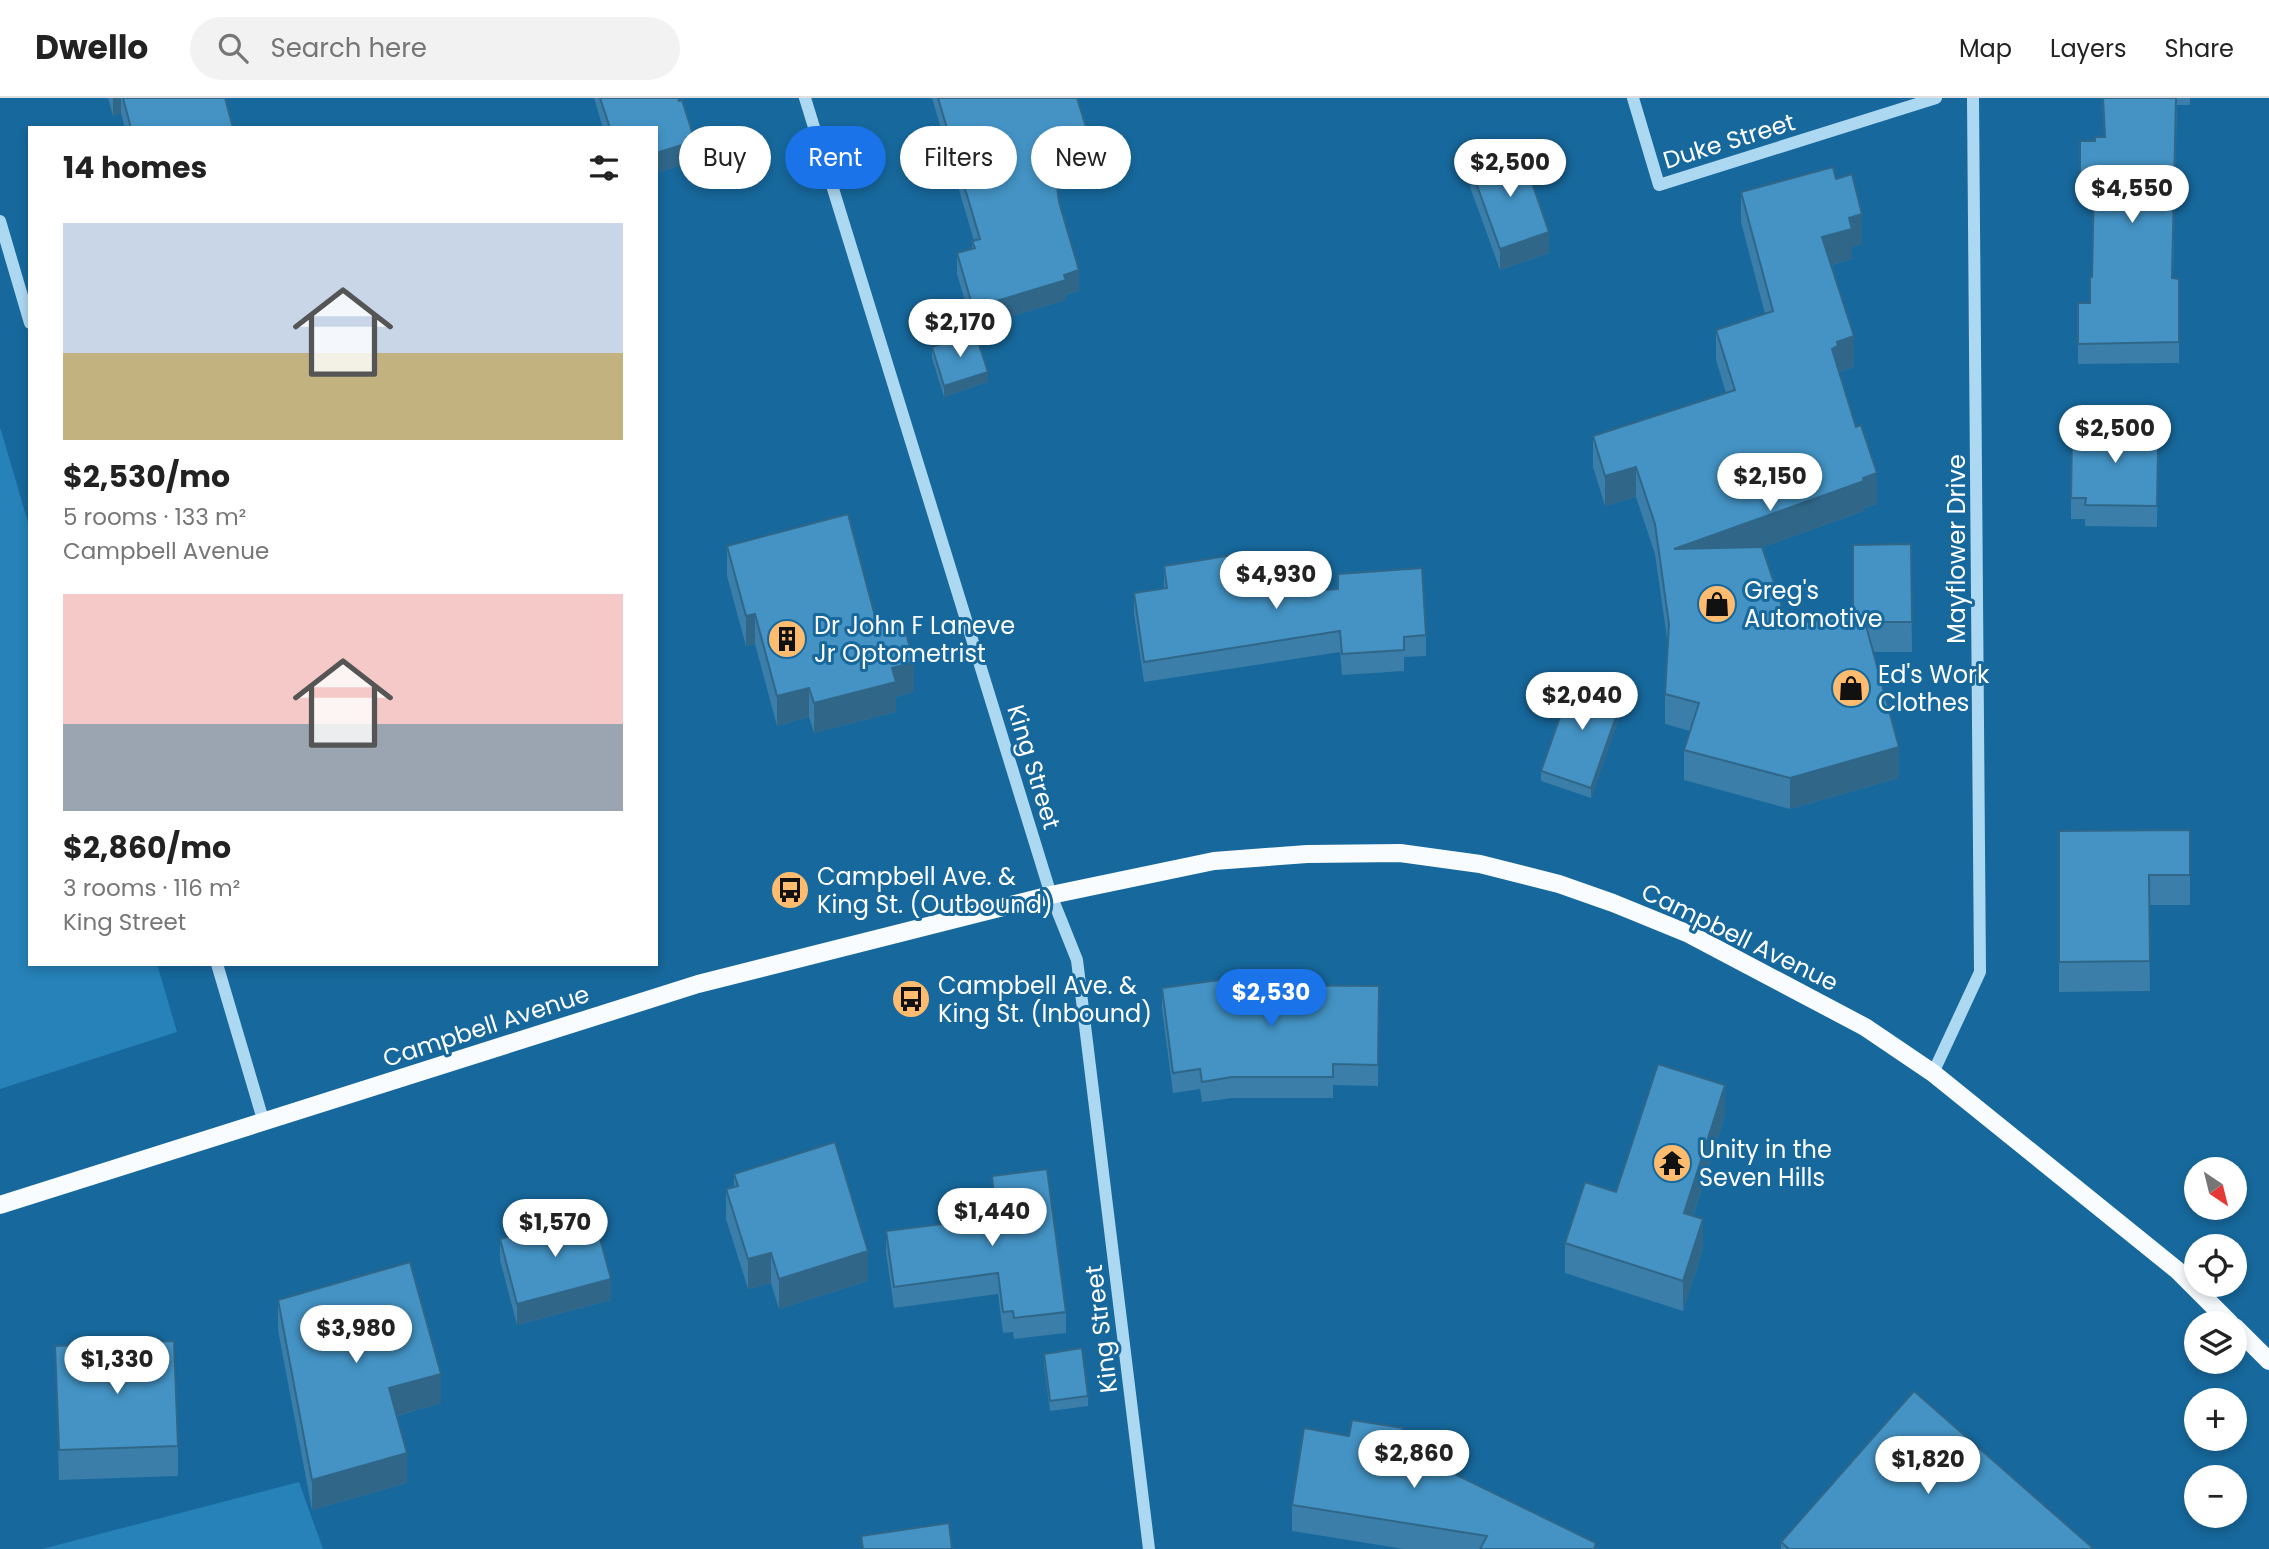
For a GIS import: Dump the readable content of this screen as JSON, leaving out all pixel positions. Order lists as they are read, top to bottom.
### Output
{
  "streets": {
    "main road": ["Campbell Avenue"],
    "street": ["Duke Street", "Mayflower Drive", "King Street"]
  },
  "crossings": [
    ["Mayflower Drive", "Campbell Avenue"],
    ["King Street", "Campbell Avenue"]
  ],
  "places": {
    "shop": ["Greg's Automotive", "Ed's Work Clothes"],
    "building": ["Dr John F Laneve Jr Optometrist"],
    "bus stop": ["Campbell Ave. & King St. (Outbound)", "Campbell Ave. & King St. (Inbound)"],
    "temple": ["Unity in the Seven Hills"]
  },
  "north": "bottom right",
  "page": {
    "header": "Dwello",
    "search": "Search here",
    "nav": ["Map", "Layers", "Share"],
    "chip": [
      "Buy",
      "Rent",
      "Filters",
      "New"
    ],
    "heading": "14 homes",
    "price": [
      "$2,500",
      "$4,550",
      "$2,170",
      "$2,500",
      "$2,150",
      "$4,930",
      "$2,040",
      "$2,530",
      "$1,440",
      "$1,570",
      "$3,980",
      "$1,330",
      "$2,860",
      "$1,820"
    ],
    "list": [
      {
        "name": "$2,530/mo",
        "note": "5 rooms · 133 m² · Campbell Avenue"
      },
      {
        "name": "$2,860/mo",
        "note": "3 rooms · 116 m² · King Street"
      }
    ],
    "map_buttons": ["+", "−"]
  }
}
